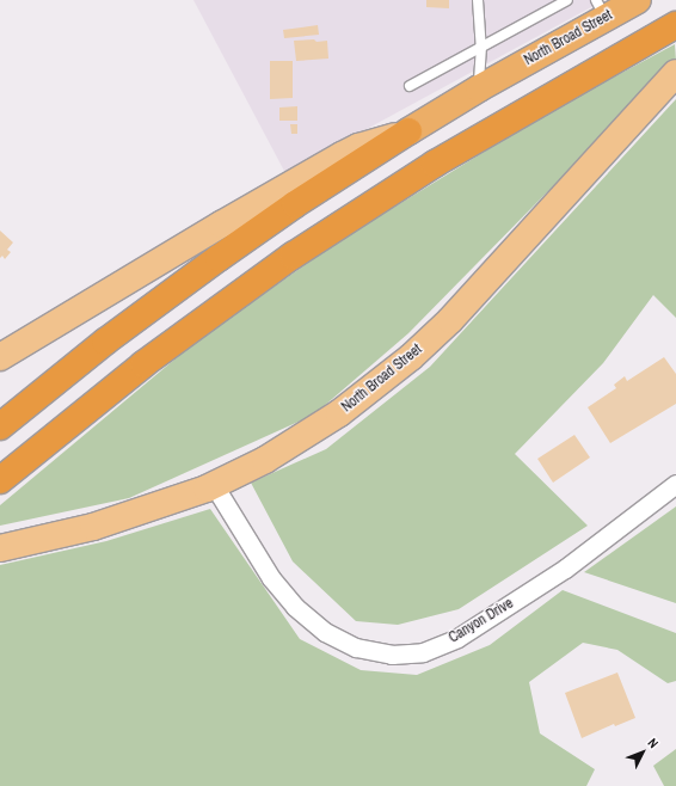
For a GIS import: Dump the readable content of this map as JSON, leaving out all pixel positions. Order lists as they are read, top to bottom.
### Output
{
  "streets": {
    "highway": ["North Broad Street"],
    "street": ["Canyon Drive"]
  },
  "crossings": [
    ["North Broad Street", "Canyon Drive"]
  ],
  "north": "top right"
}
